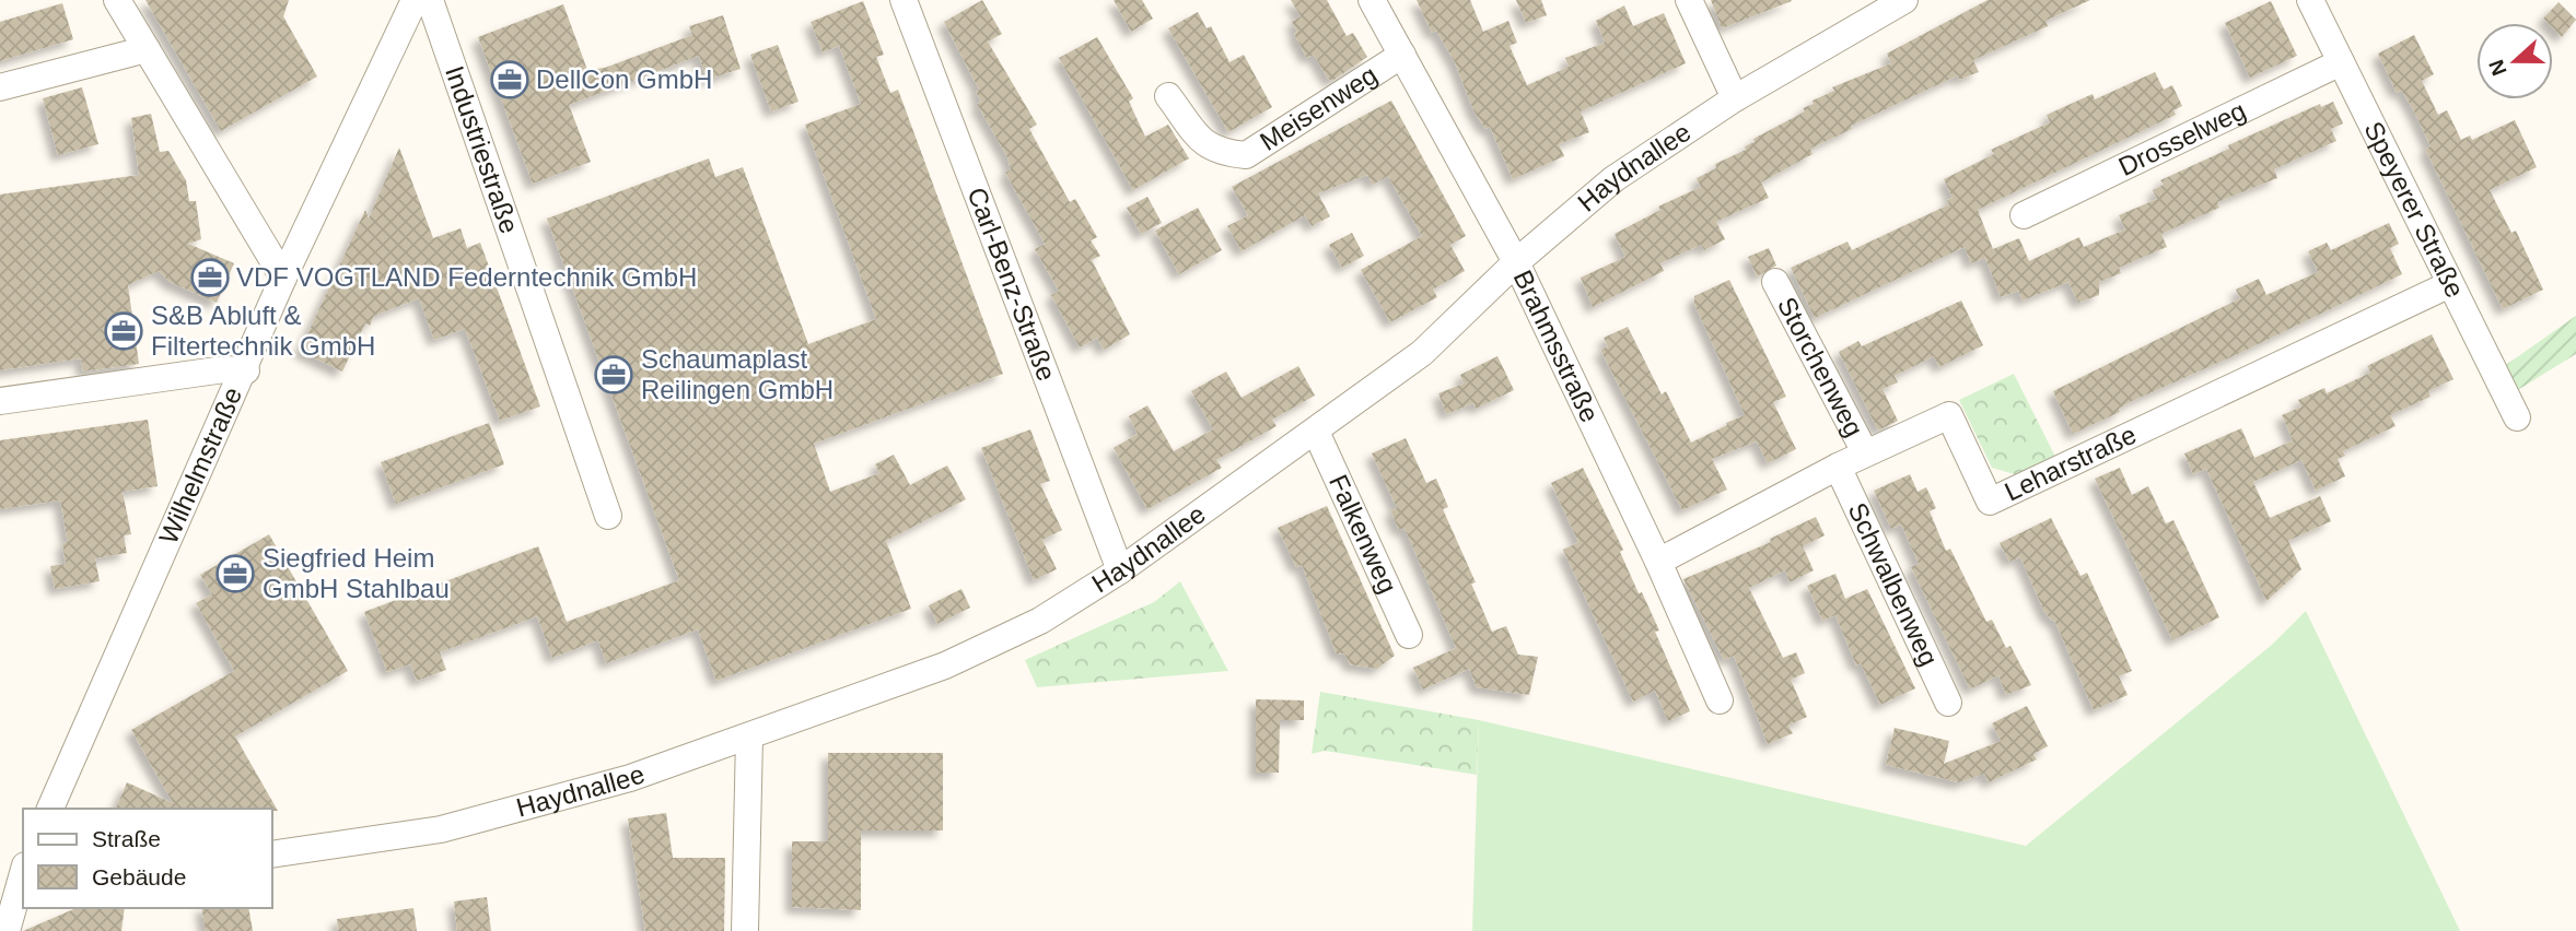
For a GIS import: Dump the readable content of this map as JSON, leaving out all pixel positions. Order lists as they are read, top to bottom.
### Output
{
  "streets": {
    "street": [
      "Meisenweg",
      "Drosselweg",
      "Industriestraße",
      "Haydnallee",
      "Speyerer Straße",
      "Carl-Benz-Straße",
      "Brahmsstraße",
      "Storchenweg",
      "Leharstraße",
      "Wilhelmstraße",
      "Falkenweg",
      "Schwalbenweg"
    ]
  },
  "crossings": [
    ["Meisenweg", "Brahmsstraße"],
    ["Drosselweg", "Speyerer Straße"],
    ["Haydnallee", "Carl-Benz-Straße"],
    ["Haydnallee", "Brahmsstraße"],
    ["Haydnallee", "Falkenweg"],
    ["Speyerer Straße", "Leharstraße"],
    ["Brahmsstraße", "Leharstraße"],
    ["Storchenweg", "Leharstraße"],
    ["Leharstraße", "Schwalbenweg"]
  ],
  "places": {
    "office": [
      "DellCon GmbH",
      "VDF VOGTLAND Federntechnik GmbH",
      "S&B Abluft & Filtertechnik GmbH",
      "Schaumaplast Reilingen GmbH",
      "Siegfried Heim GmbH Stahlbau"
    ]
  },
  "legend": ["Straße", "Gebäude"],
  "north": "left"
}
